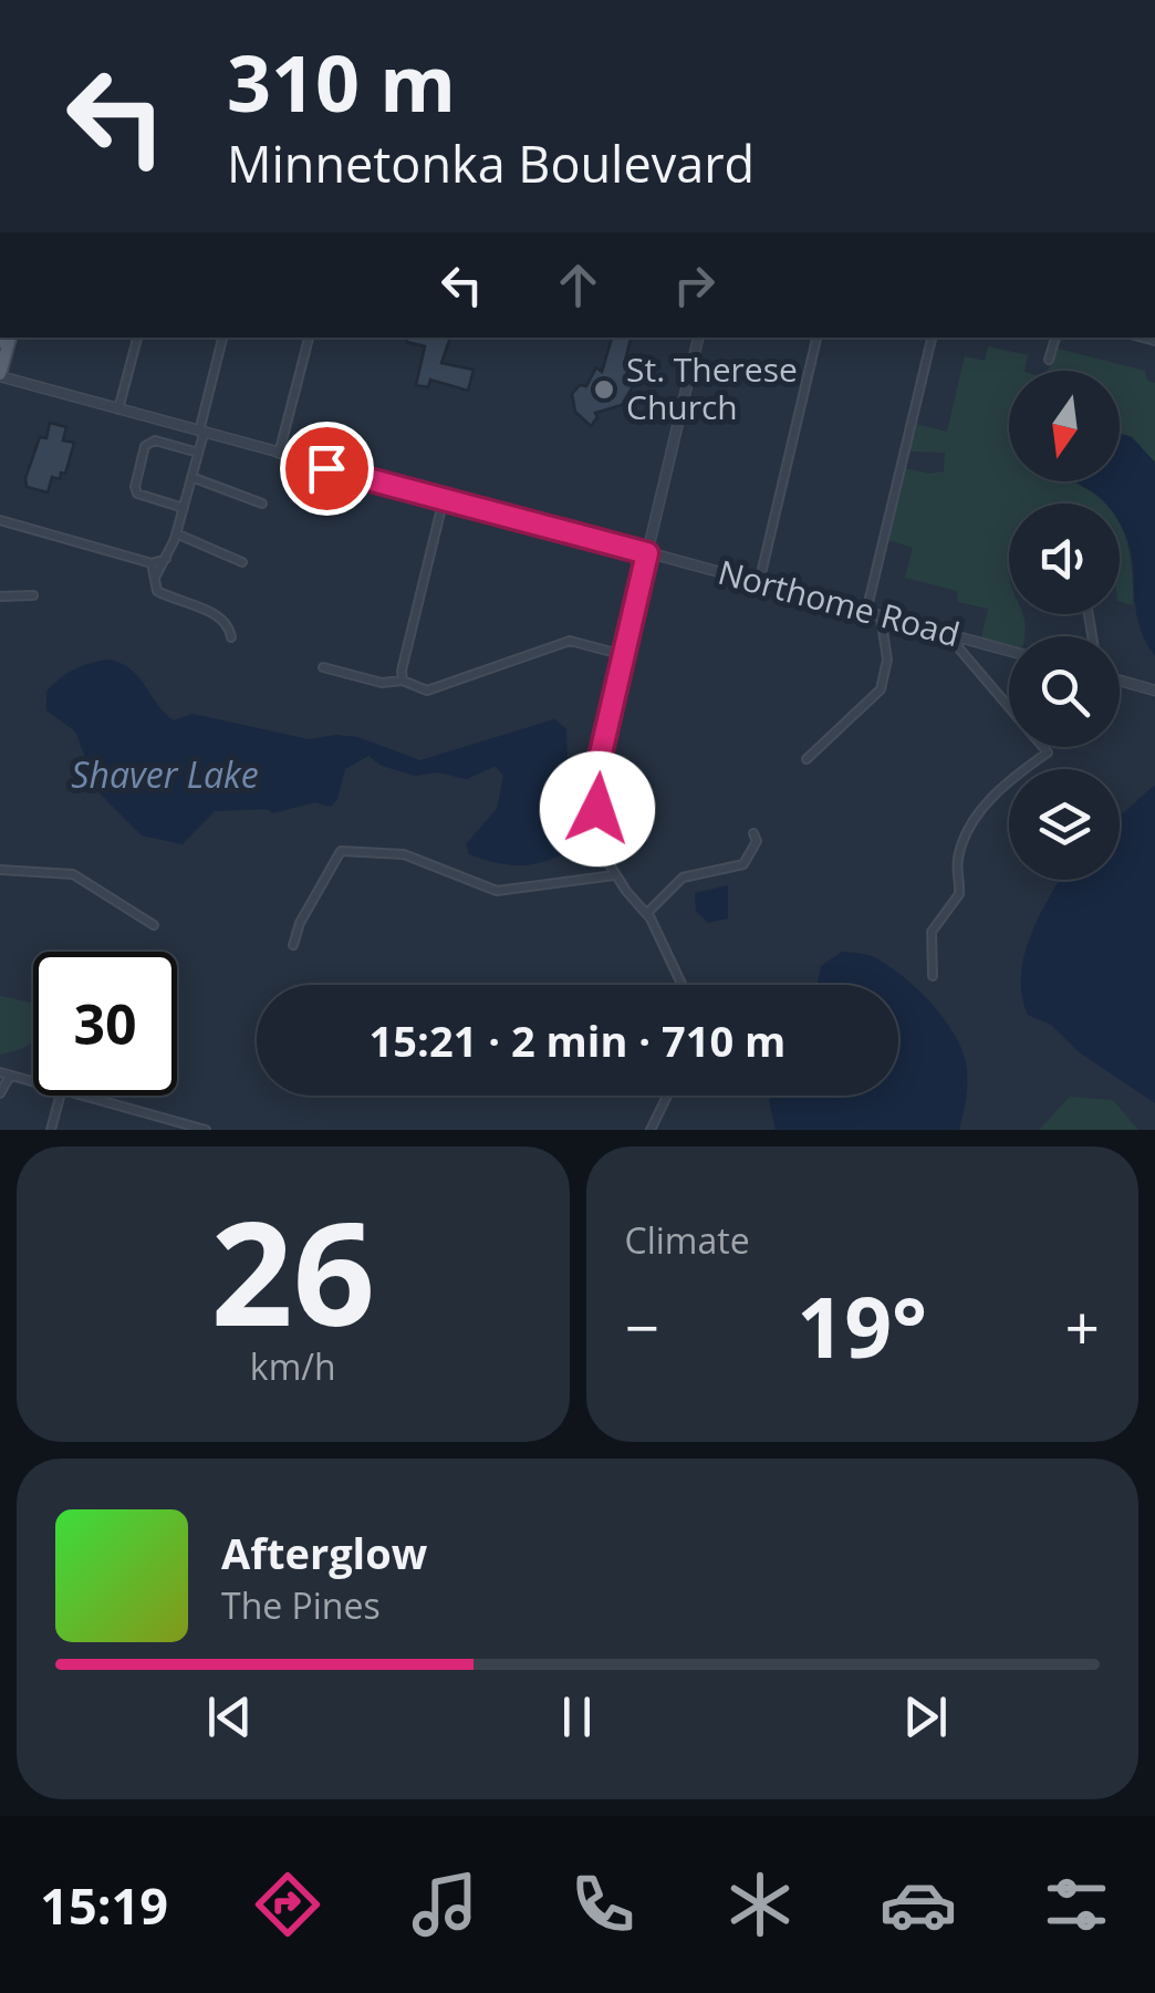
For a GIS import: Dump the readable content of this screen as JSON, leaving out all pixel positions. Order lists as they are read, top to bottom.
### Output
{
  "streets": {
    "street": ["Northome Road"]
  },
  "water": ["Shaver Lake"],
  "places": ["St. Therese Church"],
  "north": "bottom",
  "page": {
    "turn": ["310 m", "Minnetonka Boulevard"],
    "limit": "30",
    "trip": "15:21 · 2 min · 710 m",
    "tile": [
      ["26", "km/h"],
      "Climate"
    ],
    "heat": ["−", "19°", "+"],
    "song": ["Afterglow", "The Pines"],
    "tabs": "15:19"
  }
}
